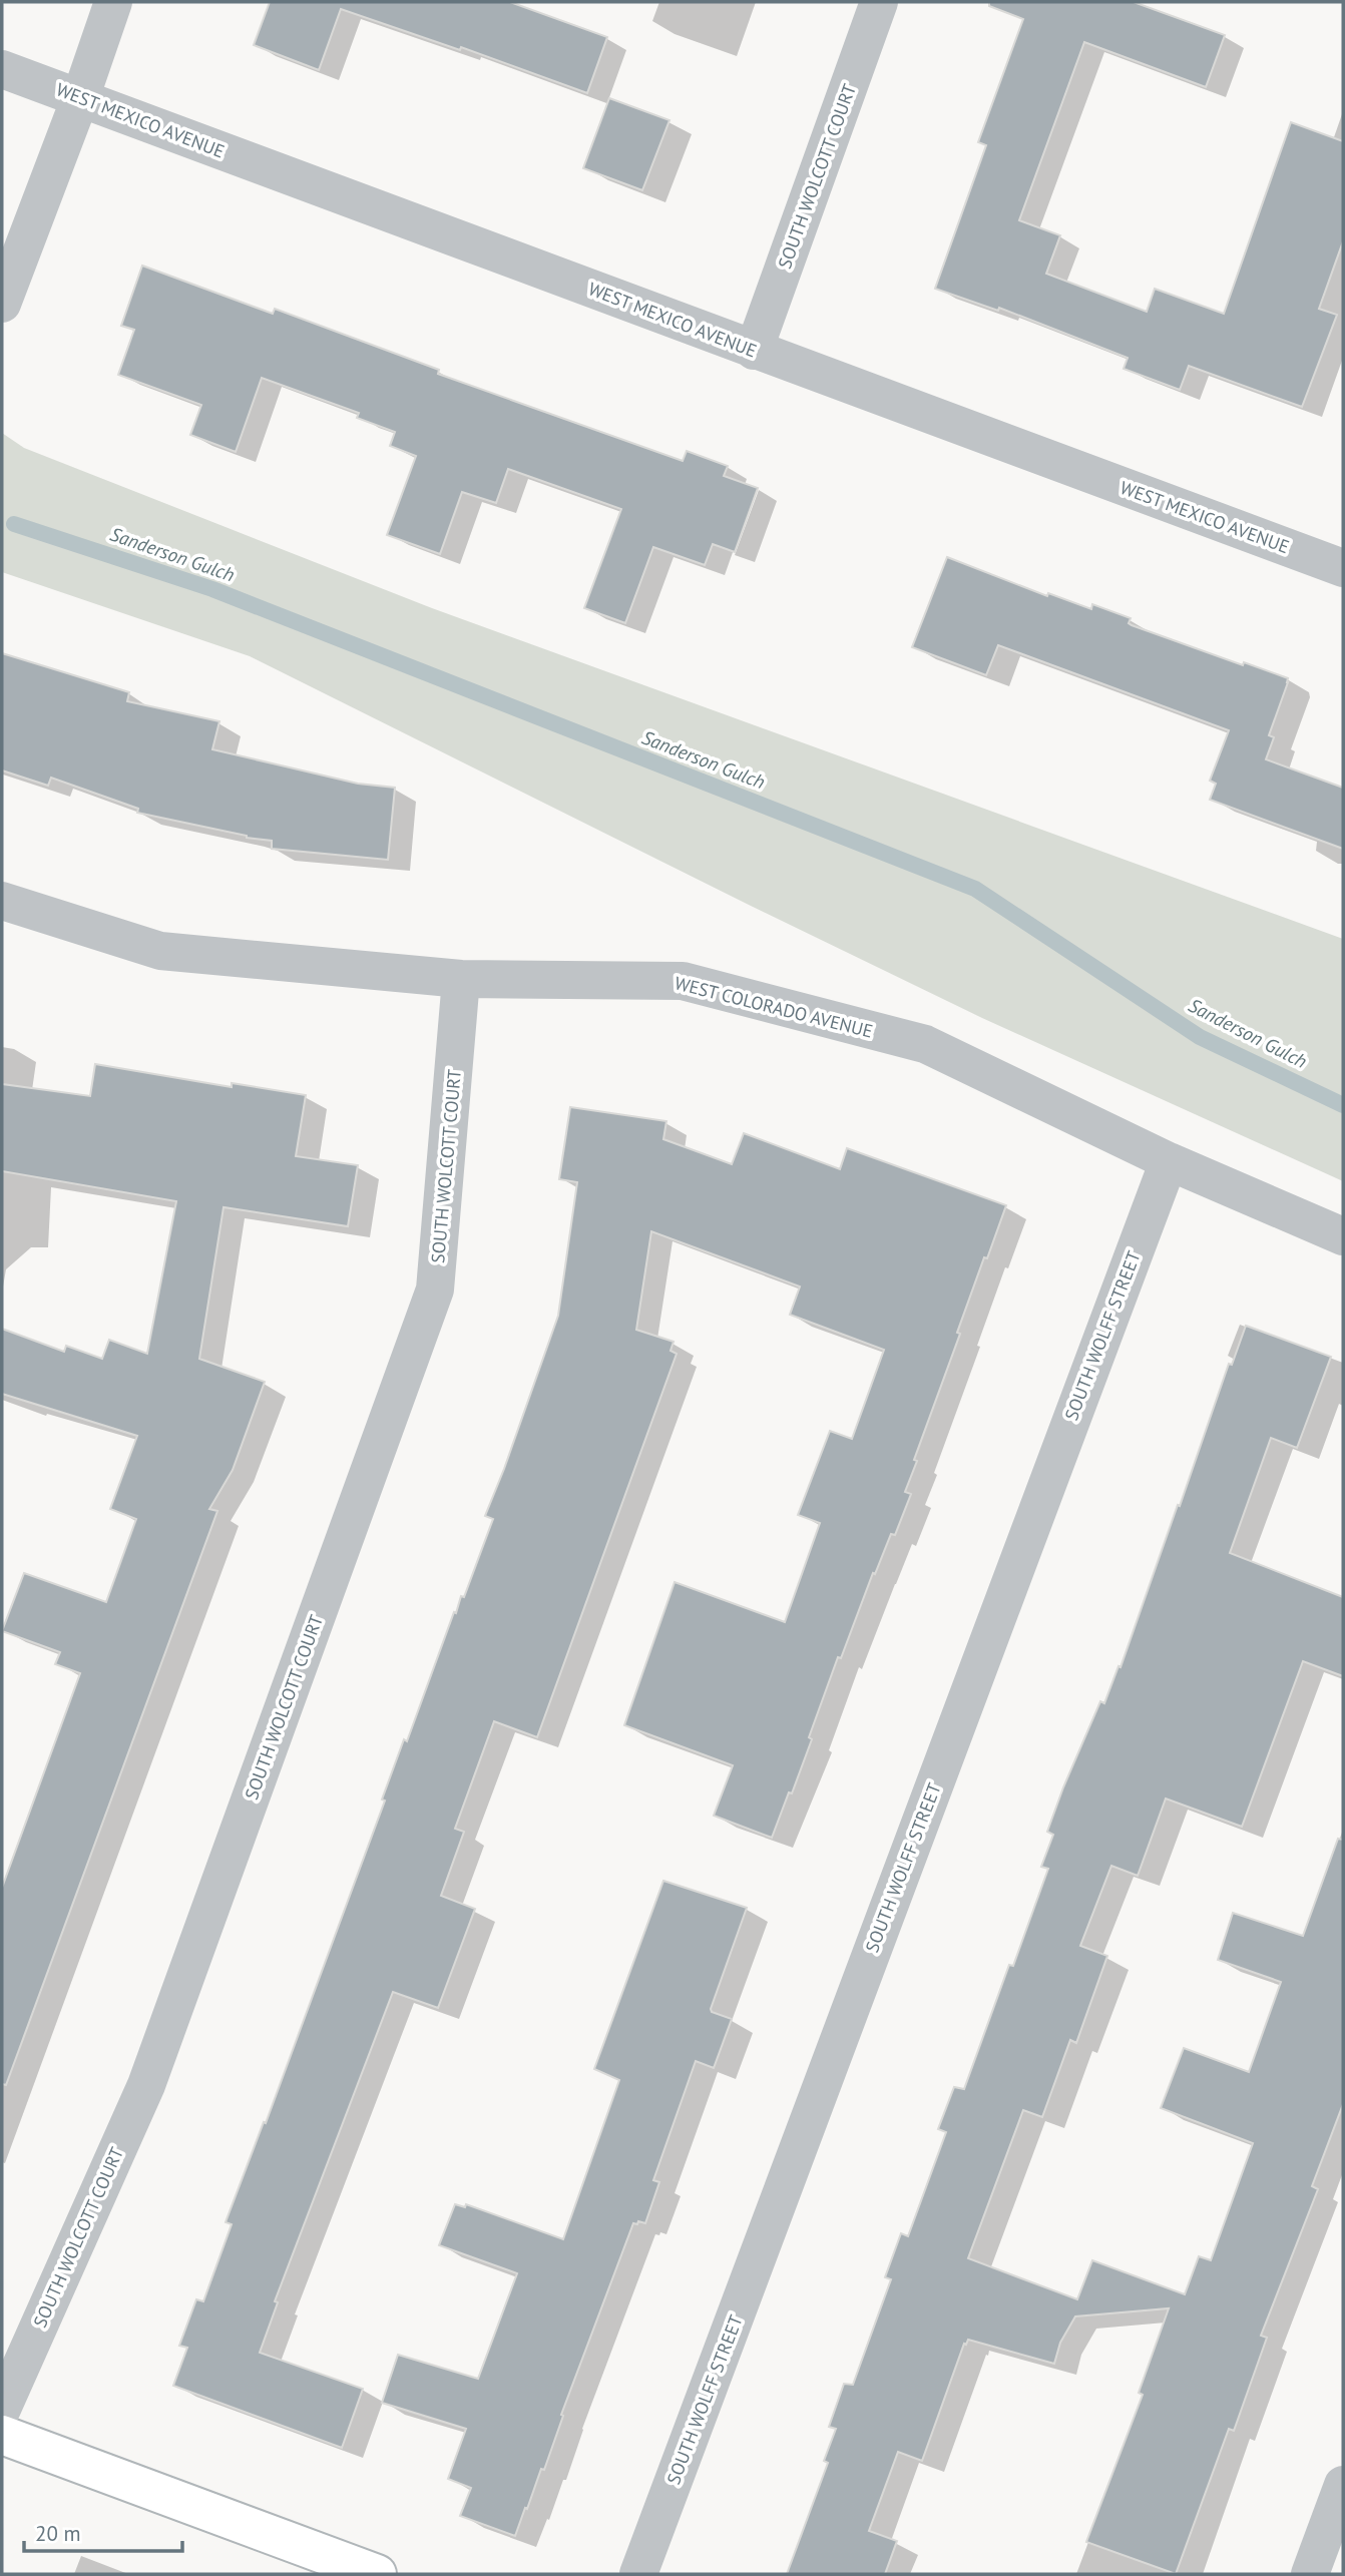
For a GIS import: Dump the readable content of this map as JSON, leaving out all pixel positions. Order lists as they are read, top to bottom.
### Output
{
  "streets": {
    "street": [
      "WEST MEXICO AVENUE",
      "SOUTH WOLCOTT COURT",
      "WEST COLORADO AVENUE",
      "SOUTH WOLFF STREET"
    ]
  },
  "crossings": [
    ["WEST MEXICO AVENUE", "SOUTH WOLCOTT COURT"],
    ["SOUTH WOLCOTT COURT", "WEST COLORADO AVENUE"],
    ["WEST COLORADO AVENUE", "SOUTH WOLFF STREET"]
  ],
  "water": ["Sanderson Gulch"],
  "scale_bar": "20 m"
}
